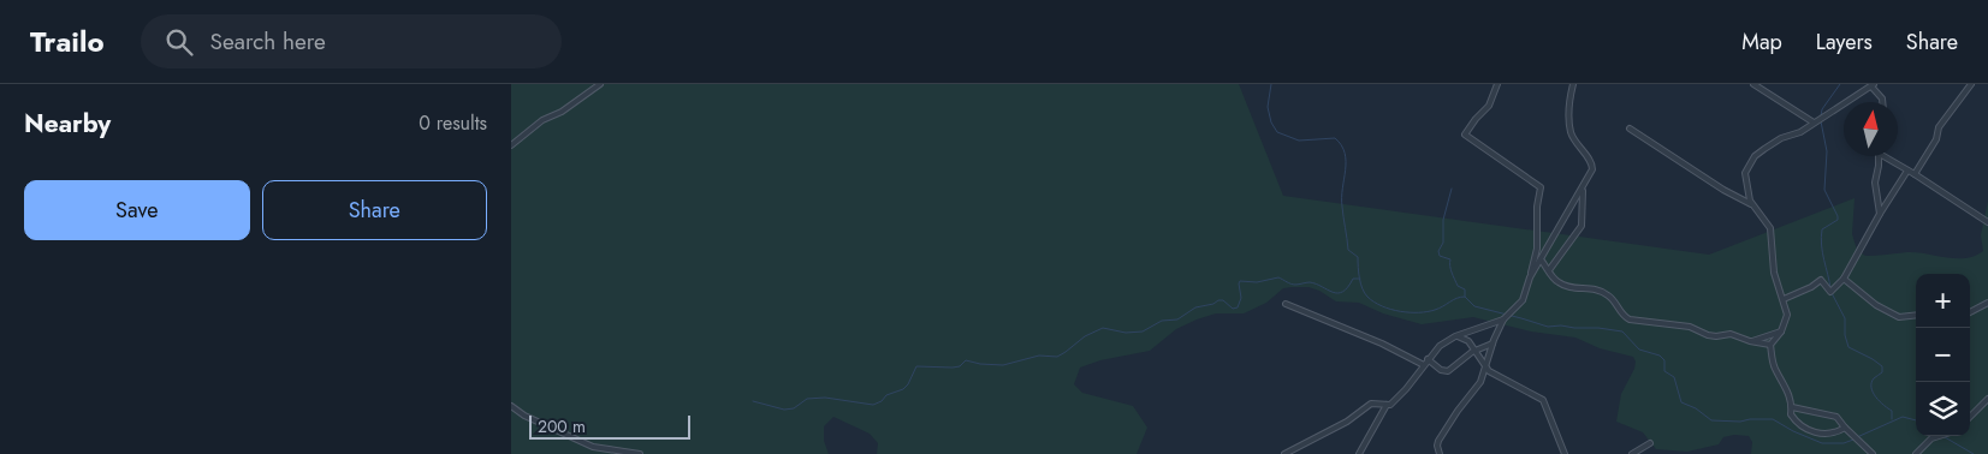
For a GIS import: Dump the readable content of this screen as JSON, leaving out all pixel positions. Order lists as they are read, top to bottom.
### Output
{
  "scale_bar": "200 m",
  "north": "top",
  "page": {
    "header": "Trailo",
    "search": "Search here",
    "nav": ["Map", "Layers", "Share"],
    "heading": ["Nearby", "0 results"],
    "buttons": ["Save", "Share"],
    "map_buttons": ["+", "−"],
    "scale": "200 m"
  }
}
